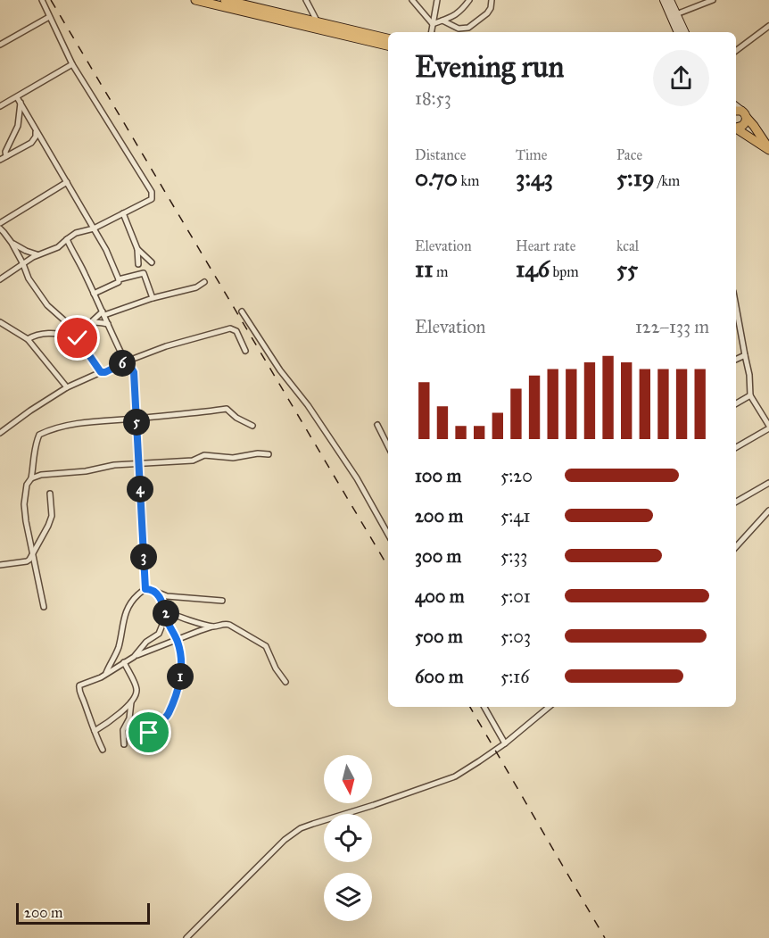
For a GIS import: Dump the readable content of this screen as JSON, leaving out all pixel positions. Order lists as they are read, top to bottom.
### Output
{
  "scale_bar": "200 m",
  "north": "bottom",
  "page": {
    "heading": ["Evening run", "18:53"],
    "stats": [
      ["Distance", "0.70 km"],
      ["Time", "3:43"],
      ["Pace", "5:19 /km"],
      ["Elevation", "11 m"],
      ["Heart rate", "146 bpm"],
      ["kcal", "55"]
    ],
    "chart": ["Elevation", "122–133 m"],
    "pins": [
      "6",
      "5",
      "4",
      "3",
      "2",
      "1"
    ],
    "list": [
      {
        "name": "100 m",
        "note": "5:20"
      },
      {
        "name": "200 m",
        "note": "5:41"
      },
      {
        "name": "300 m",
        "note": "5:33"
      },
      {
        "name": "400 m",
        "note": "5:01"
      },
      {
        "name": "500 m",
        "note": "5:03"
      },
      {
        "name": "600 m",
        "note": "5:16"
      }
    ],
    "scale": "200 m"
  }
}
